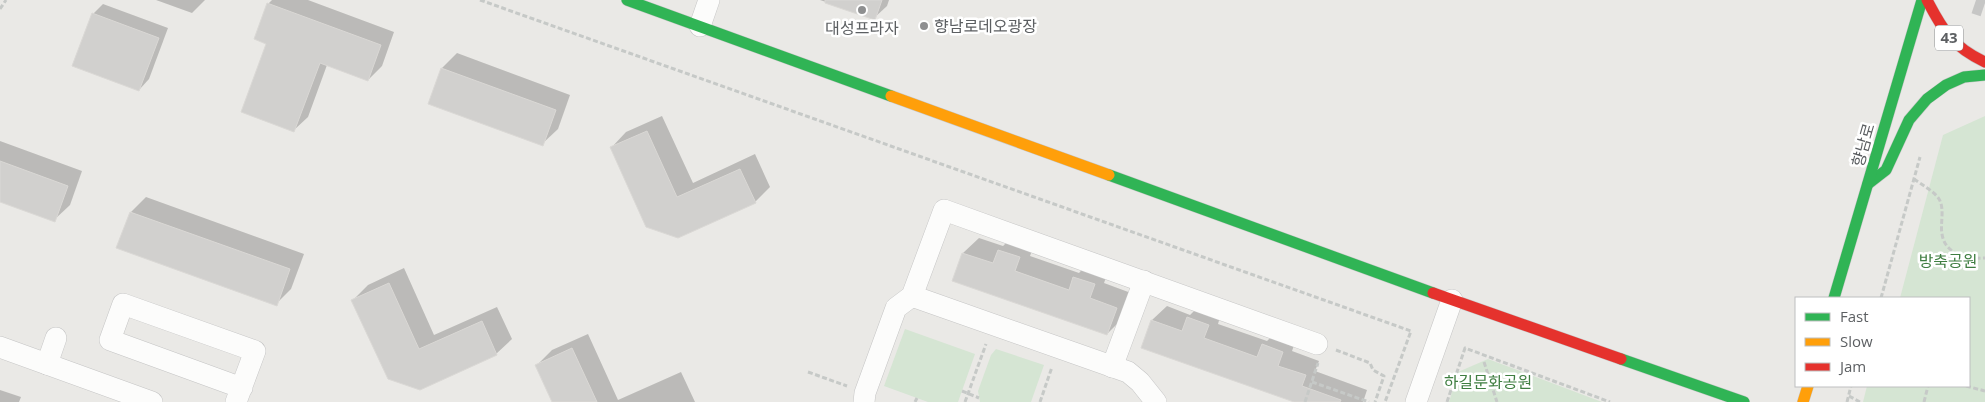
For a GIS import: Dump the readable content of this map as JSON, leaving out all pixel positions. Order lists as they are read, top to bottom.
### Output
{
  "streets": {
    "street": ["43", "향남로"]
  },
  "parks": ["방축공원", "하길문화공원"],
  "places": ["대성프라자", "향남로데오광장"],
  "legend": ["Fast", "Slow", "Jam"]
}
